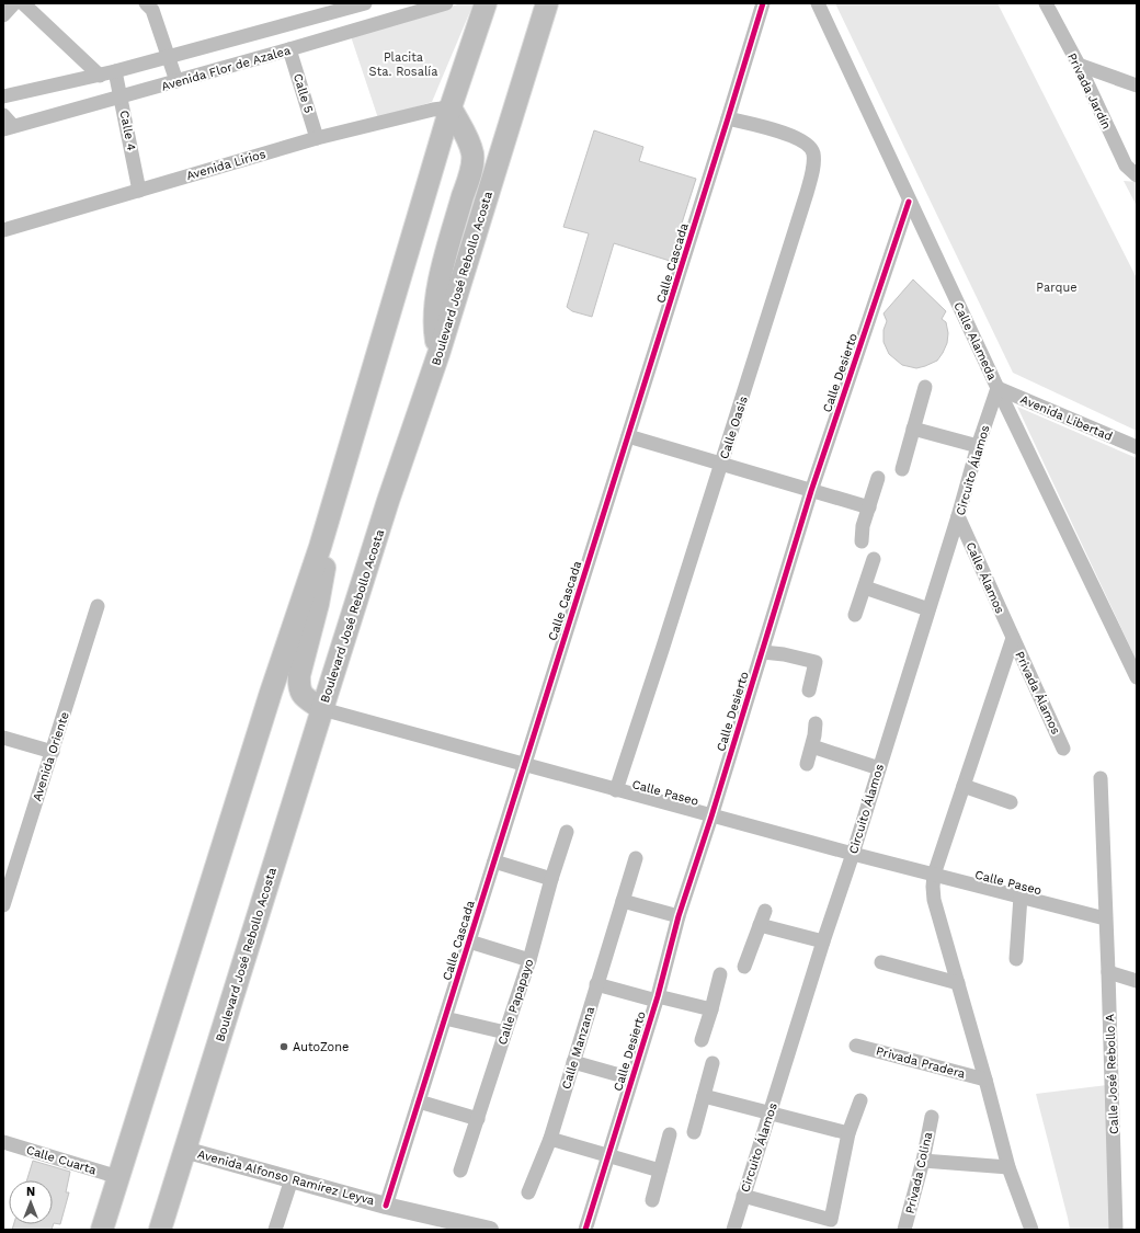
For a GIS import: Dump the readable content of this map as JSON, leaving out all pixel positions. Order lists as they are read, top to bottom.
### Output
{
  "streets": {
    "main road": ["Boulevard José Rebollo Acosta"],
    "street": [
      "Avenida Flor de Azalea",
      "Privada Jardín",
      "Calle 5",
      "Calle 4",
      "Avenida Lirios",
      "Calle Cascada",
      "Calle Alameda",
      "Calle Desierto",
      "Avenida Libertad",
      "Calle Oasis",
      "Circuito Álamos",
      "Calle Álamos",
      "Privada Álamos",
      "Avenida Oriente",
      "Calle Paseo",
      "Calle Papapayo",
      "Calle Manzana",
      "Privada Pradera",
      "Calle José Rebollo A",
      "Calle Cuarta",
      "Privada Colina",
      "Avenida Alfonso Ramírez Leyva"
    ]
  },
  "crossings": [
    ["Avenida Flor de Azalea", "Calle 5"],
    ["Avenida Flor de Azalea", "Calle 4"],
    ["Calle 5", "Avenida Lirios"],
    ["Calle 4", "Avenida Lirios"],
    ["Calle Cascada", "Calle Oasis"],
    ["Calle Cascada", "Calle Paseo"],
    ["Calle Cascada", "Avenida Alfonso Ramírez Leyva"],
    ["Boulevard José Rebollo Acosta", "Calle Paseo"],
    ["Boulevard José Rebollo Acosta", "Avenida Alfonso Ramírez Leyva"],
    ["Calle Alameda", "Calle Desierto"],
    ["Calle Alameda", "Avenida Libertad"],
    ["Calle Alameda", "Circuito Álamos"],
    ["Calle Desierto", "Calle Paseo"],
    ["Avenida Libertad", "Circuito Álamos"],
    ["Calle Oasis", "Calle Paseo"],
    ["Circuito Álamos", "Calle Álamos"],
    ["Circuito Álamos", "Calle Paseo"],
    ["Calle Álamos", "Privada Álamos"],
    ["Calle Paseo", "Calle José Rebollo A"]
  ],
  "parks": ["Placita Sta. Rosalía", "Parque"],
  "places": ["AutoZone"],
  "north": "top"
}
